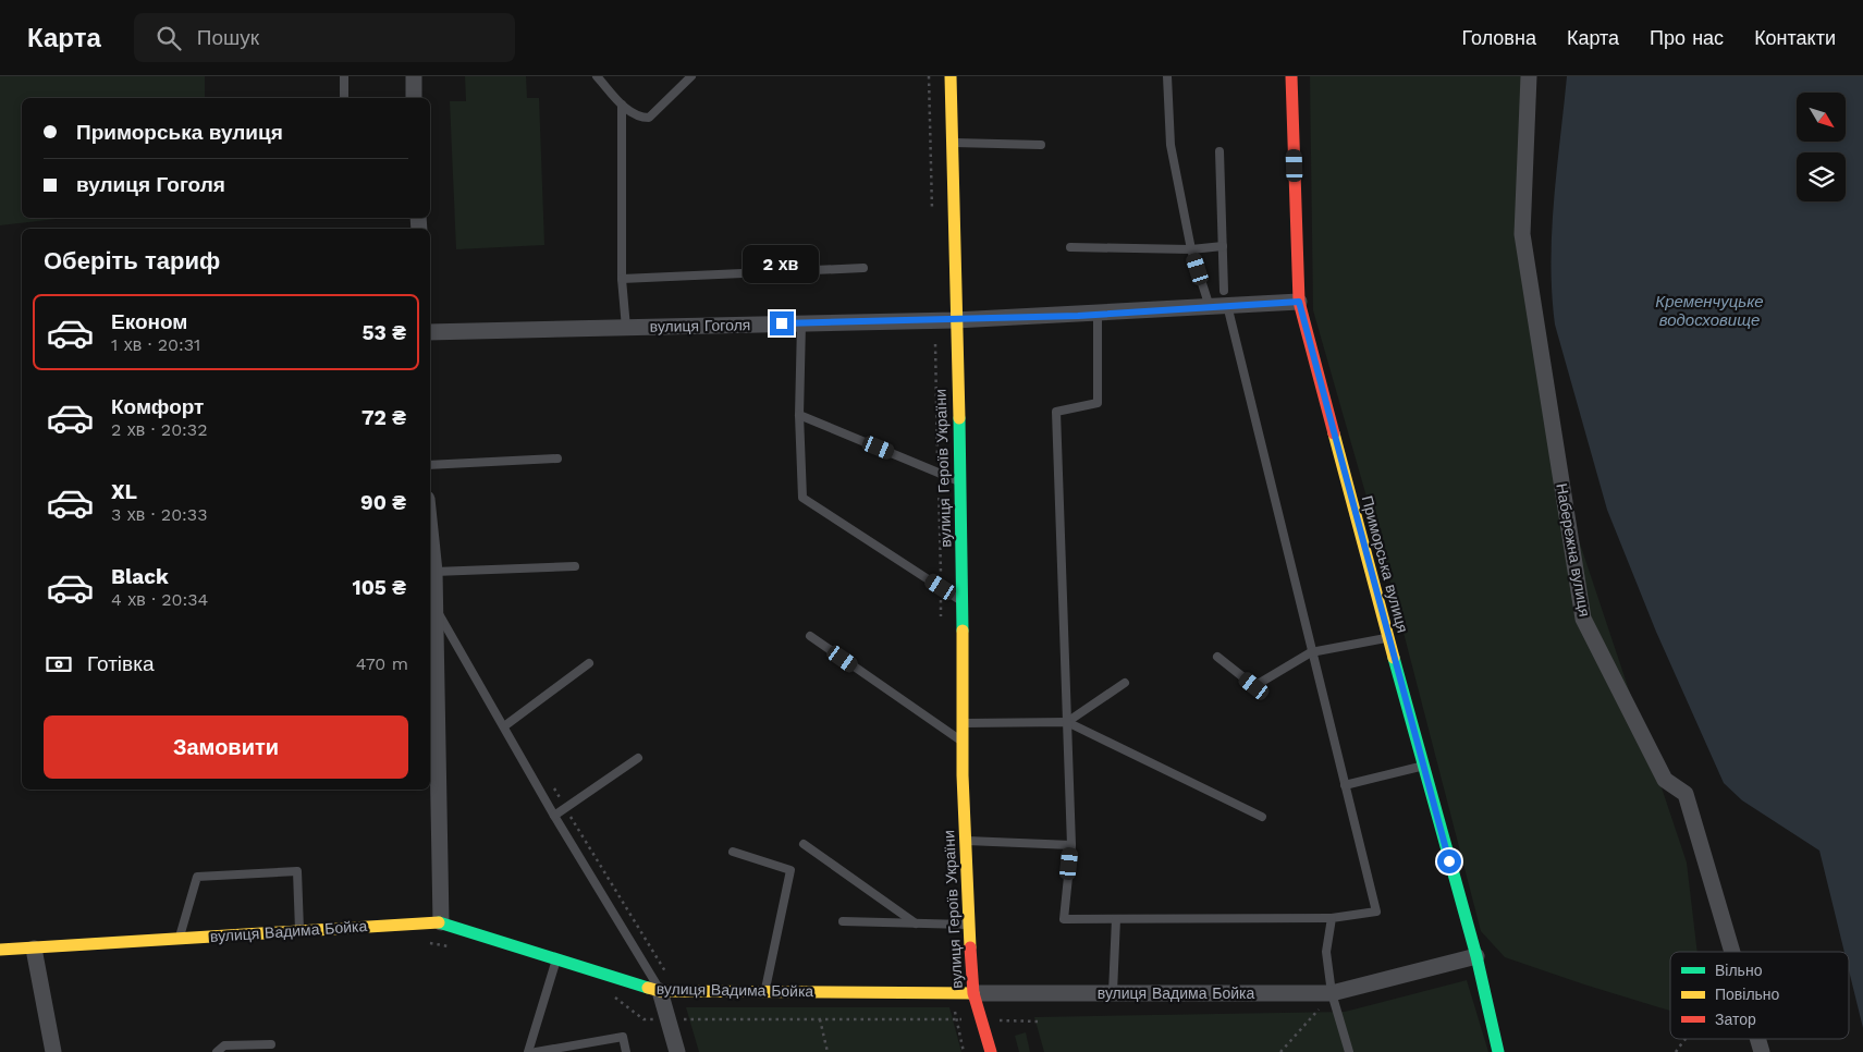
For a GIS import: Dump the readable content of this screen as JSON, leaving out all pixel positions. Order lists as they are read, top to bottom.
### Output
{
  "streets": {
    "street": [
      "вулиця Гоголя",
      "вулиця Героїв України",
      "Набережна вулиця",
      "Приморська вулиця",
      "вулиця Вадима Бойка"
    ]
  },
  "crossings": [
    ["вулиця Гоголя", "вулиця Героїв України"],
    ["вулиця Гоголя", "Приморська вулиця"],
    ["вулиця Героїв України", "вулиця Вадима Бойка"],
    ["Приморська вулиця", "вулиця Вадима Бойка"]
  ],
  "water": ["Кременчуцьке водосховище"],
  "legend": ["Вільно", "Повільно", "Затор"],
  "north": "bottom right",
  "page": {
    "header": "Карта",
    "search": "Пошук",
    "nav": [
      "Головна",
      "Карта",
      "Про нас",
      "Контакти"
    ],
    "banner": ["Приморська вулиця", "вулиця Гоголя"],
    "heading": "Оберіть тариф",
    "bubble": "2 хв",
    "list": [
      {
        "name": "Економ",
        "note": "1 хв · 20:31",
        "value": "53 ₴"
      },
      {
        "name": "Комфорт",
        "note": "2 хв · 20:32",
        "value": "72 ₴"
      },
      {
        "name": "XL",
        "note": "3 хв · 20:33",
        "value": "90 ₴"
      },
      {
        "name": "Black",
        "note": "4 хв · 20:34",
        "value": "105 ₴"
      }
    ],
    "pay": ["Готівка", "470 m"],
    "buttons": "Замовити"
  }
}
